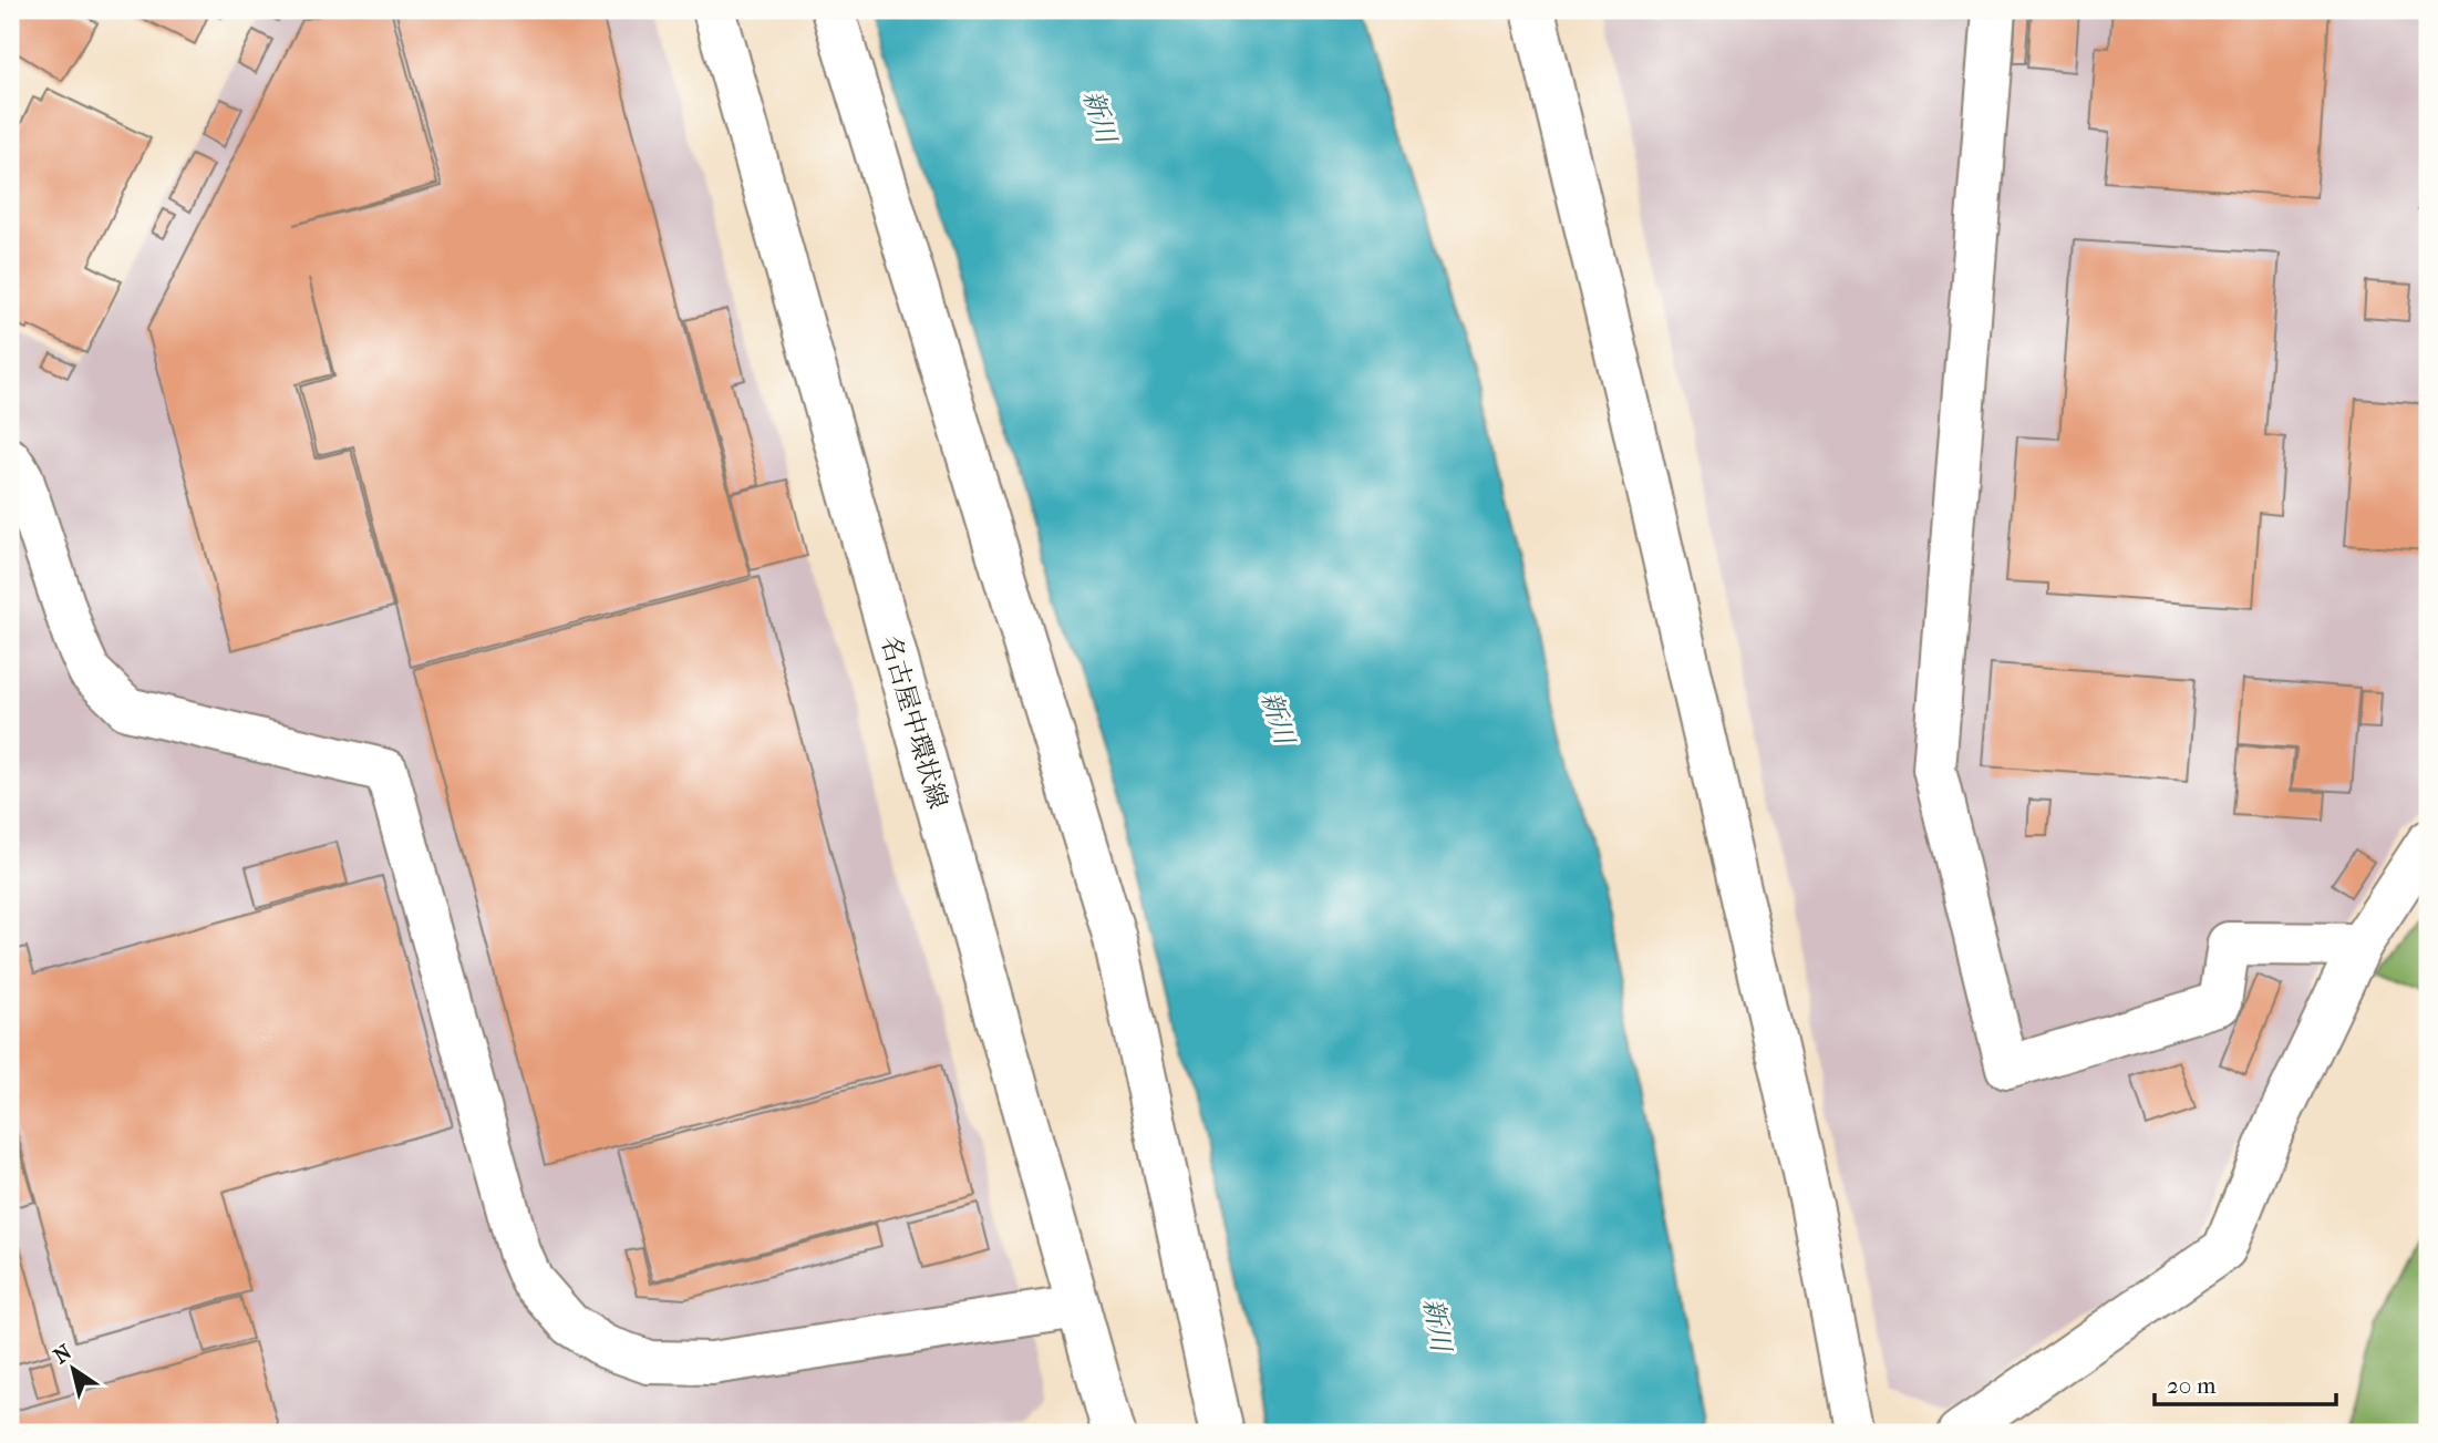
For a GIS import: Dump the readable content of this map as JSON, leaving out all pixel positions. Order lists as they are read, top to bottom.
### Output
{
  "streets": {
    "street": ["名古屋中環状線"]
  },
  "water": ["新川"],
  "scale_bar": "20 m",
  "north": "top left"
}
